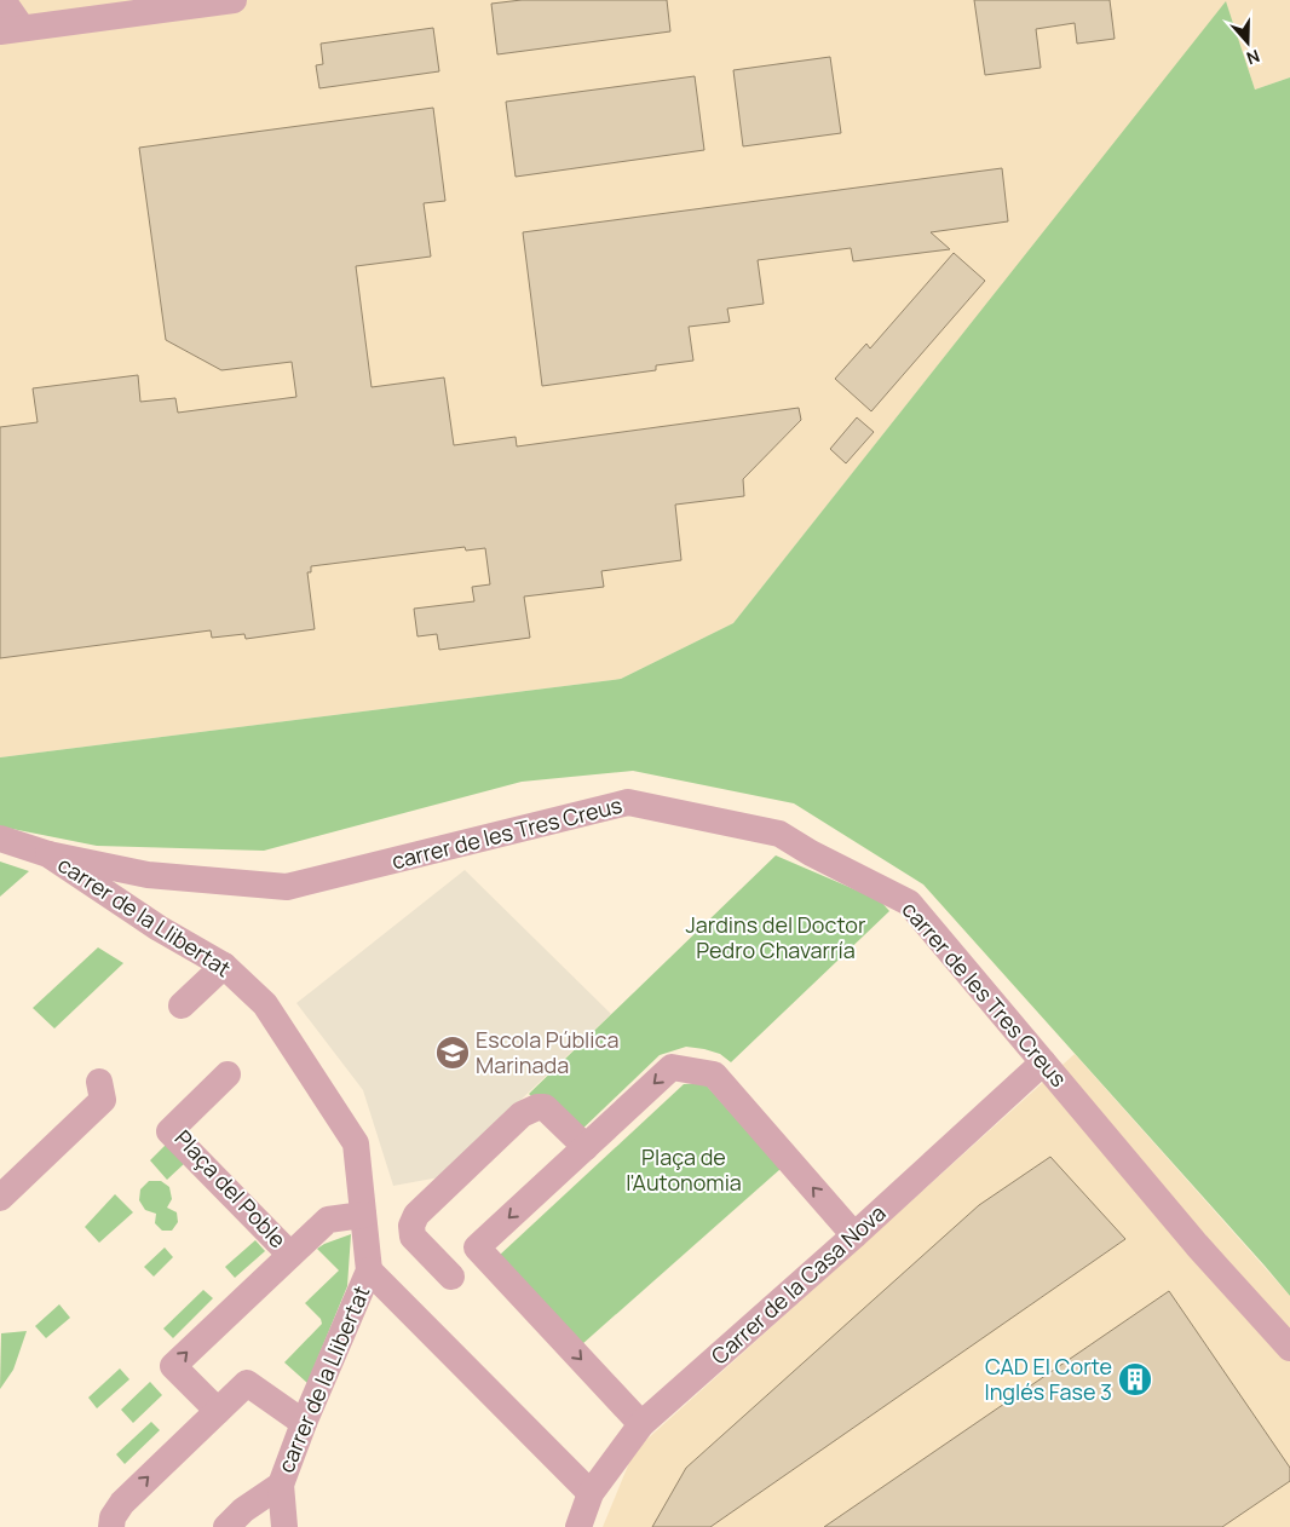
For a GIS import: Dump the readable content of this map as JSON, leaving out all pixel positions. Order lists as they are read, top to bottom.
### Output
{
  "streets": {
    "street": [
      "carrer de les Tres Creus",
      "carrer de la Llibertat",
      "Plaça del Poble",
      "Carrer de la Casa Nova"
    ]
  },
  "crossings": [
    ["carrer de les Tres Creus", "carrer de la Llibertat"],
    ["carrer de les Tres Creus", "Carrer de la Casa Nova"],
    ["carrer de la Llibertat", "Plaça del Poble"]
  ],
  "parks": ["Jardins del Doctor Pedro Chavarría", "Plaça de l'Autonomia"],
  "places": {
    "school or university": ["Escola Pública Marinada"],
    "building": ["CAD El Corte Inglés Fase 3"]
  },
  "north": "bottom"
}
